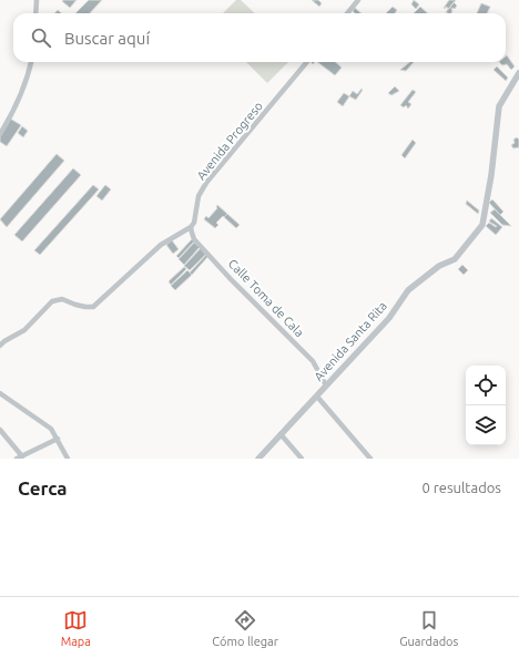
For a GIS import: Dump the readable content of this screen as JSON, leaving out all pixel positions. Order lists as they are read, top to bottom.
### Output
{
  "streets": {
    "street": ["Avenida Progreso", "Calle Toma de Cala", "Avenida Santa Rita"]
  },
  "crossings": [
    ["Avenida Progreso", "Calle Toma de Cala"],
    ["Calle Toma de Cala", "Avenida Santa Rita"]
  ],
  "page": {
    "search": "Buscar aquí",
    "heading": ["Cerca", "0 resultados"],
    "nav": ["Mapa", "Cómo llegar", "Guardados"]
  }
}
